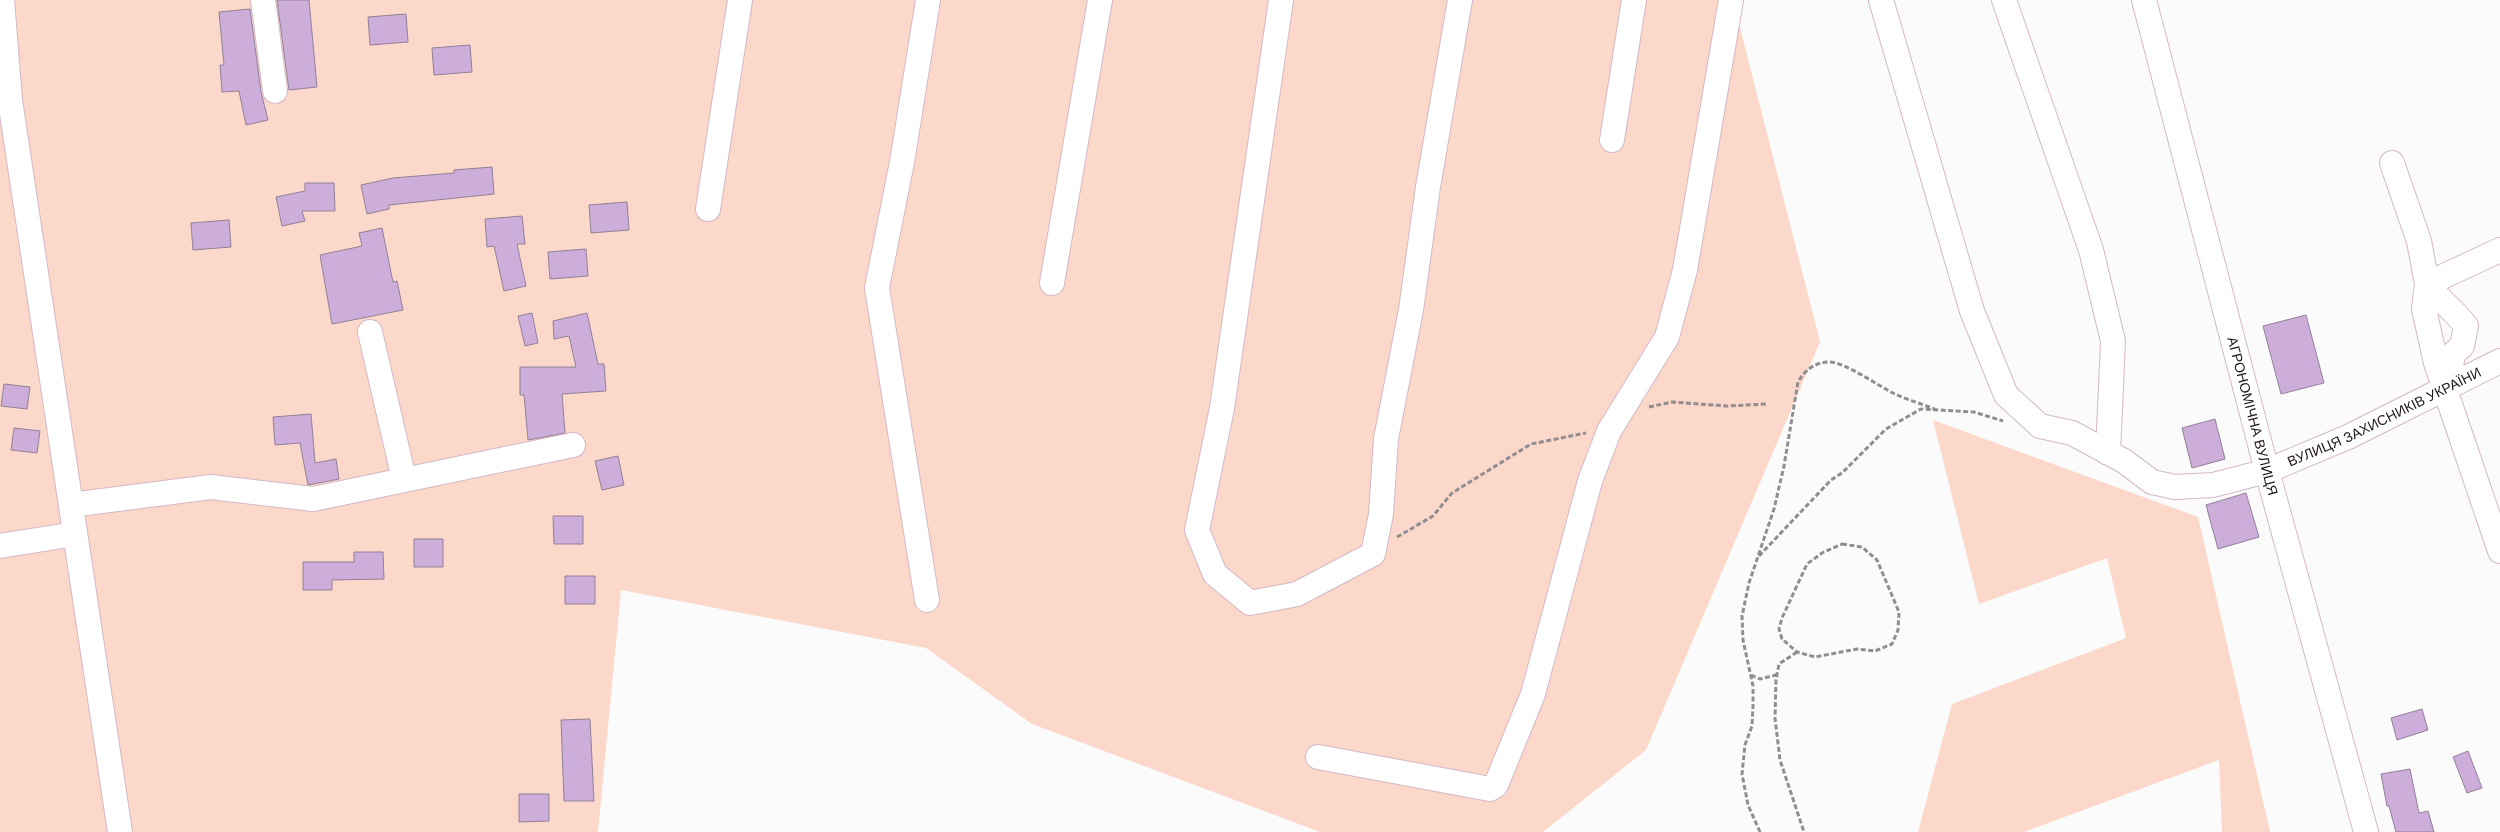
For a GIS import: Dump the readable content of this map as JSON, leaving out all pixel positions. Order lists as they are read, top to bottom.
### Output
{
  "streets": {
    "street": ["АГРОНОМІЧНА ВУЛИЦЯ", "ВУЛИЦЯ ЗАХИСНИКІВ УКРАЇНИ"]
  },
  "crossings": [
    ["АГРОНОМІЧНА ВУЛИЦЯ", "ВУЛИЦЯ ЗАХИСНИКІВ УКРАЇНИ"]
  ]
}
